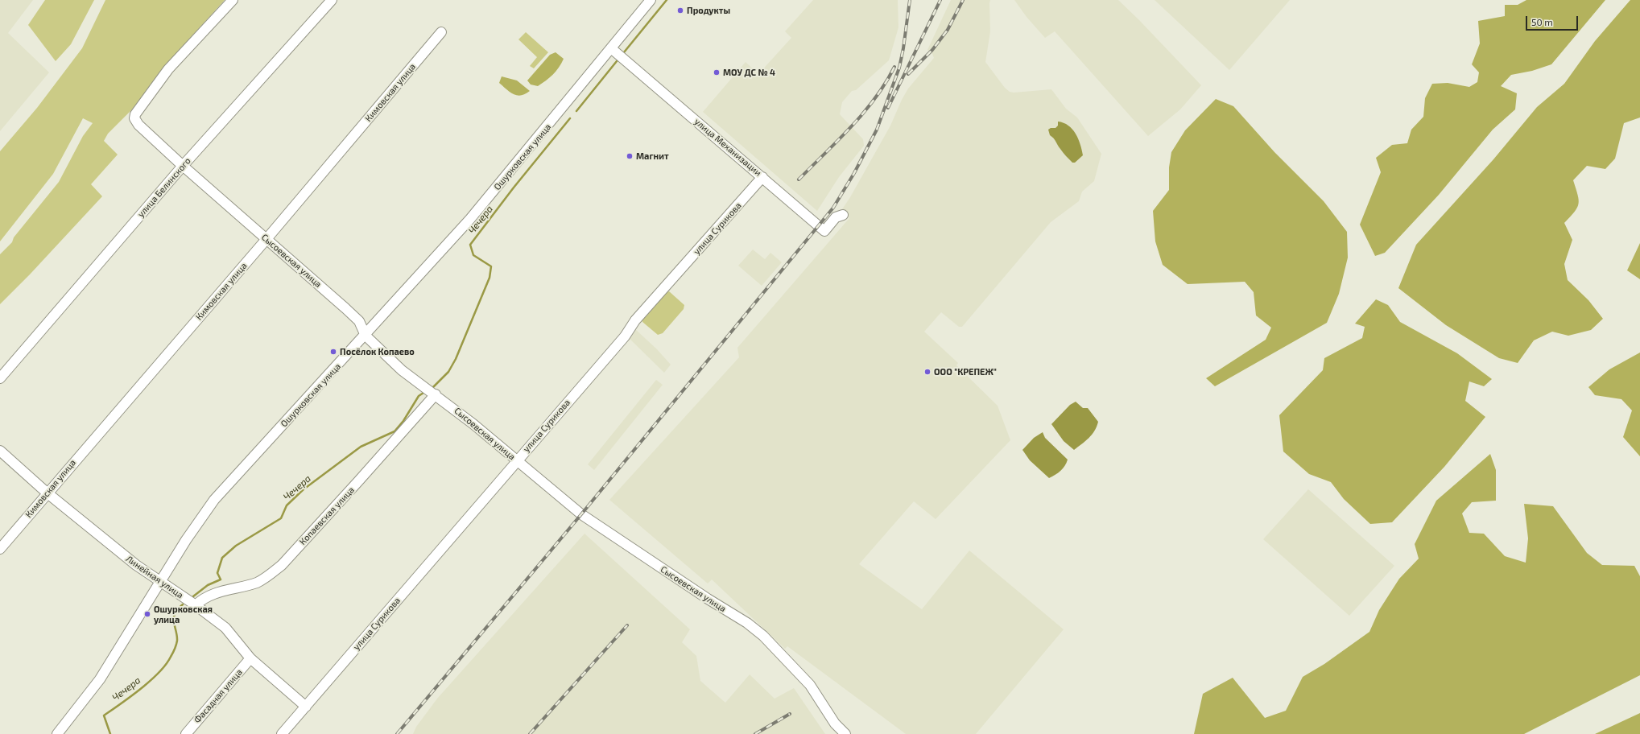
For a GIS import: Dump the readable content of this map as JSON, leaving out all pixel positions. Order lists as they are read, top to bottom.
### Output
{
  "streets": {
    "street": [
      "Кимовская улица",
      "улица Механизации",
      "Ошурковская улица",
      "улица Белинского",
      "улица Сурикова",
      "Сысоевская улица",
      "Копаевская улица",
      "Линейная улица",
      "Фасадная улица"
    ]
  },
  "crossings": [
    ["Кимовская улица", "Сысоевская улица"],
    ["Кимовская улица", "Линейная улица"],
    ["улица Механизации", "Ошурковская улица"],
    ["улица Механизации", "улица Сурикова"],
    ["Ошурковская улица", "Сысоевская улица"],
    ["Ошурковская улица", "Линейная улица"],
    ["улица Белинского", "Сысоевская улица"],
    ["улица Сурикова", "Сысоевская улица"],
    ["улица Сурикова", "Линейная улица"],
    ["Сысоевская улица", "Копаевская улица"],
    ["Копаевская улица", "Линейная улица"],
    ["Линейная улица", "Фасадная улица"]
  ],
  "water": ["Чечера"],
  "places": [
    "Продукты",
    "МОУ ДС № 4",
    "Магнит",
    "Посёлок Копаево",
    "ООО \"КРЕПЕЖ\"",
    "Ошурковская улица"
  ],
  "scale_bar": "50 m"
}
